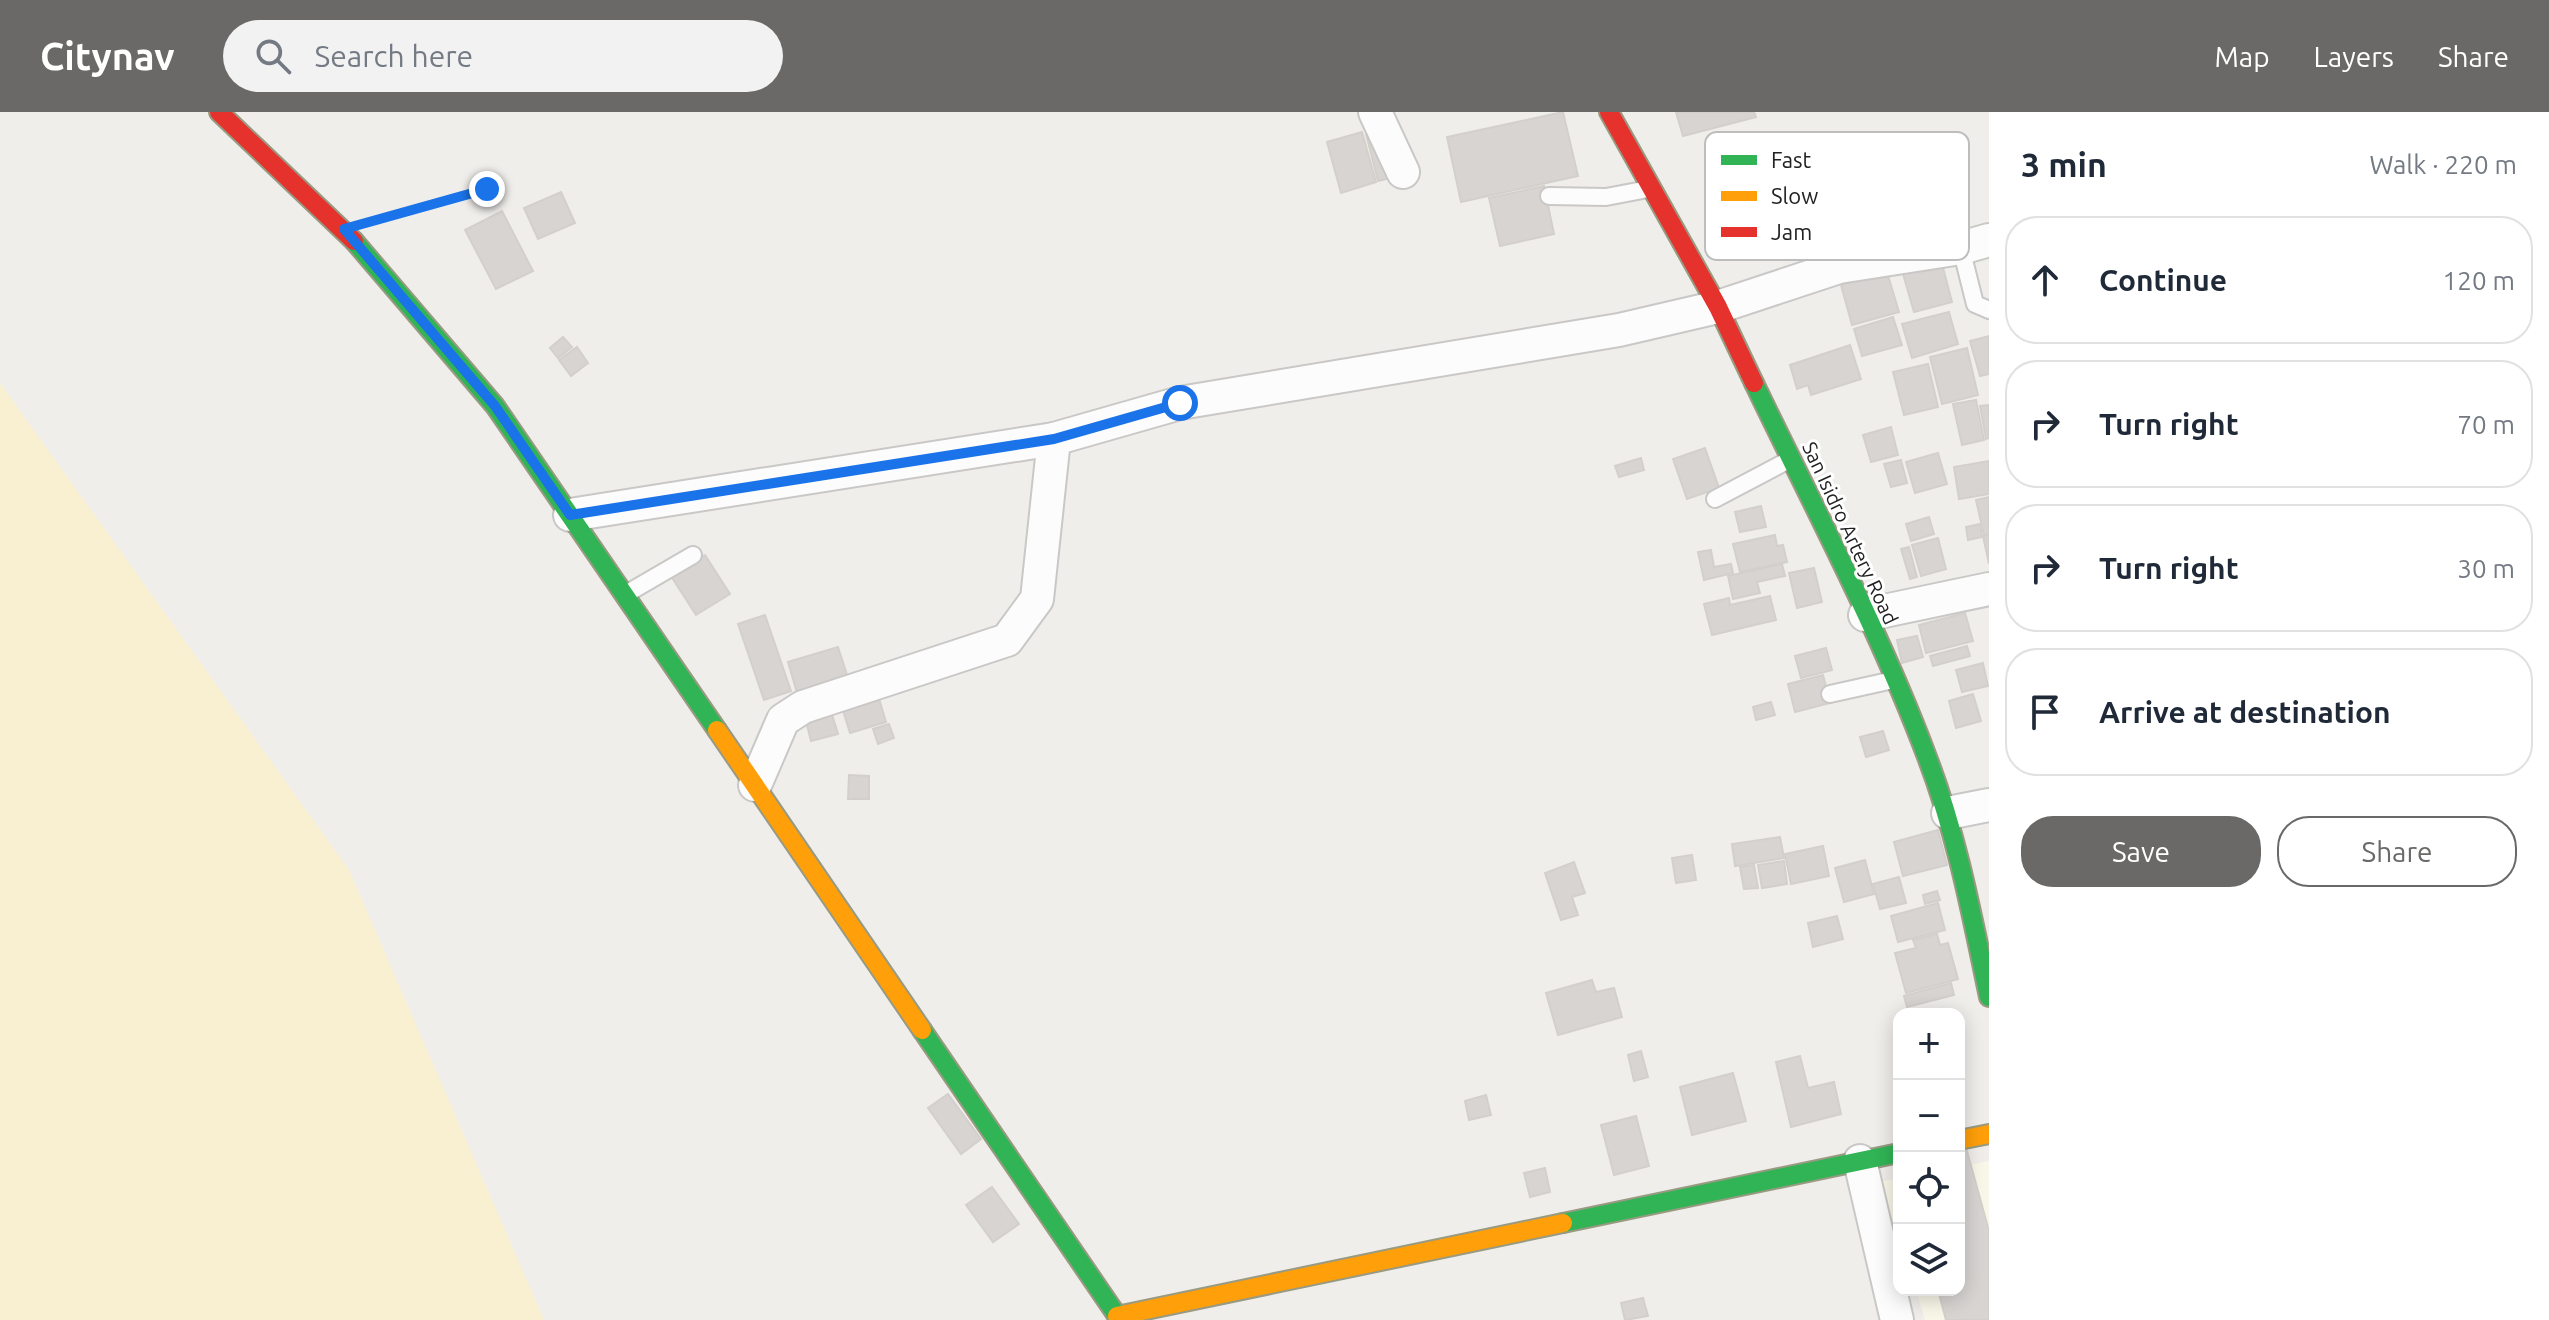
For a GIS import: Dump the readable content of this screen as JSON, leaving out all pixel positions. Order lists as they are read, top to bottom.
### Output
{
  "streets": {
    "street": ["San Isidro Artery Road"]
  },
  "legend": ["Fast", "Slow", "Jam"],
  "page": {
    "header": "Citynav",
    "search": "Search here",
    "nav": ["Map", "Layers", "Share"],
    "heading": ["3 min", "Walk · 220 m"],
    "list": [
      ["Continue", "120 m"],
      ["Turn right", "70 m"],
      ["Turn right", "30 m"],
      "Arrive at destination"
    ],
    "buttons": ["Save", "Share"],
    "map_buttons": ["+", "−"]
  }
}
